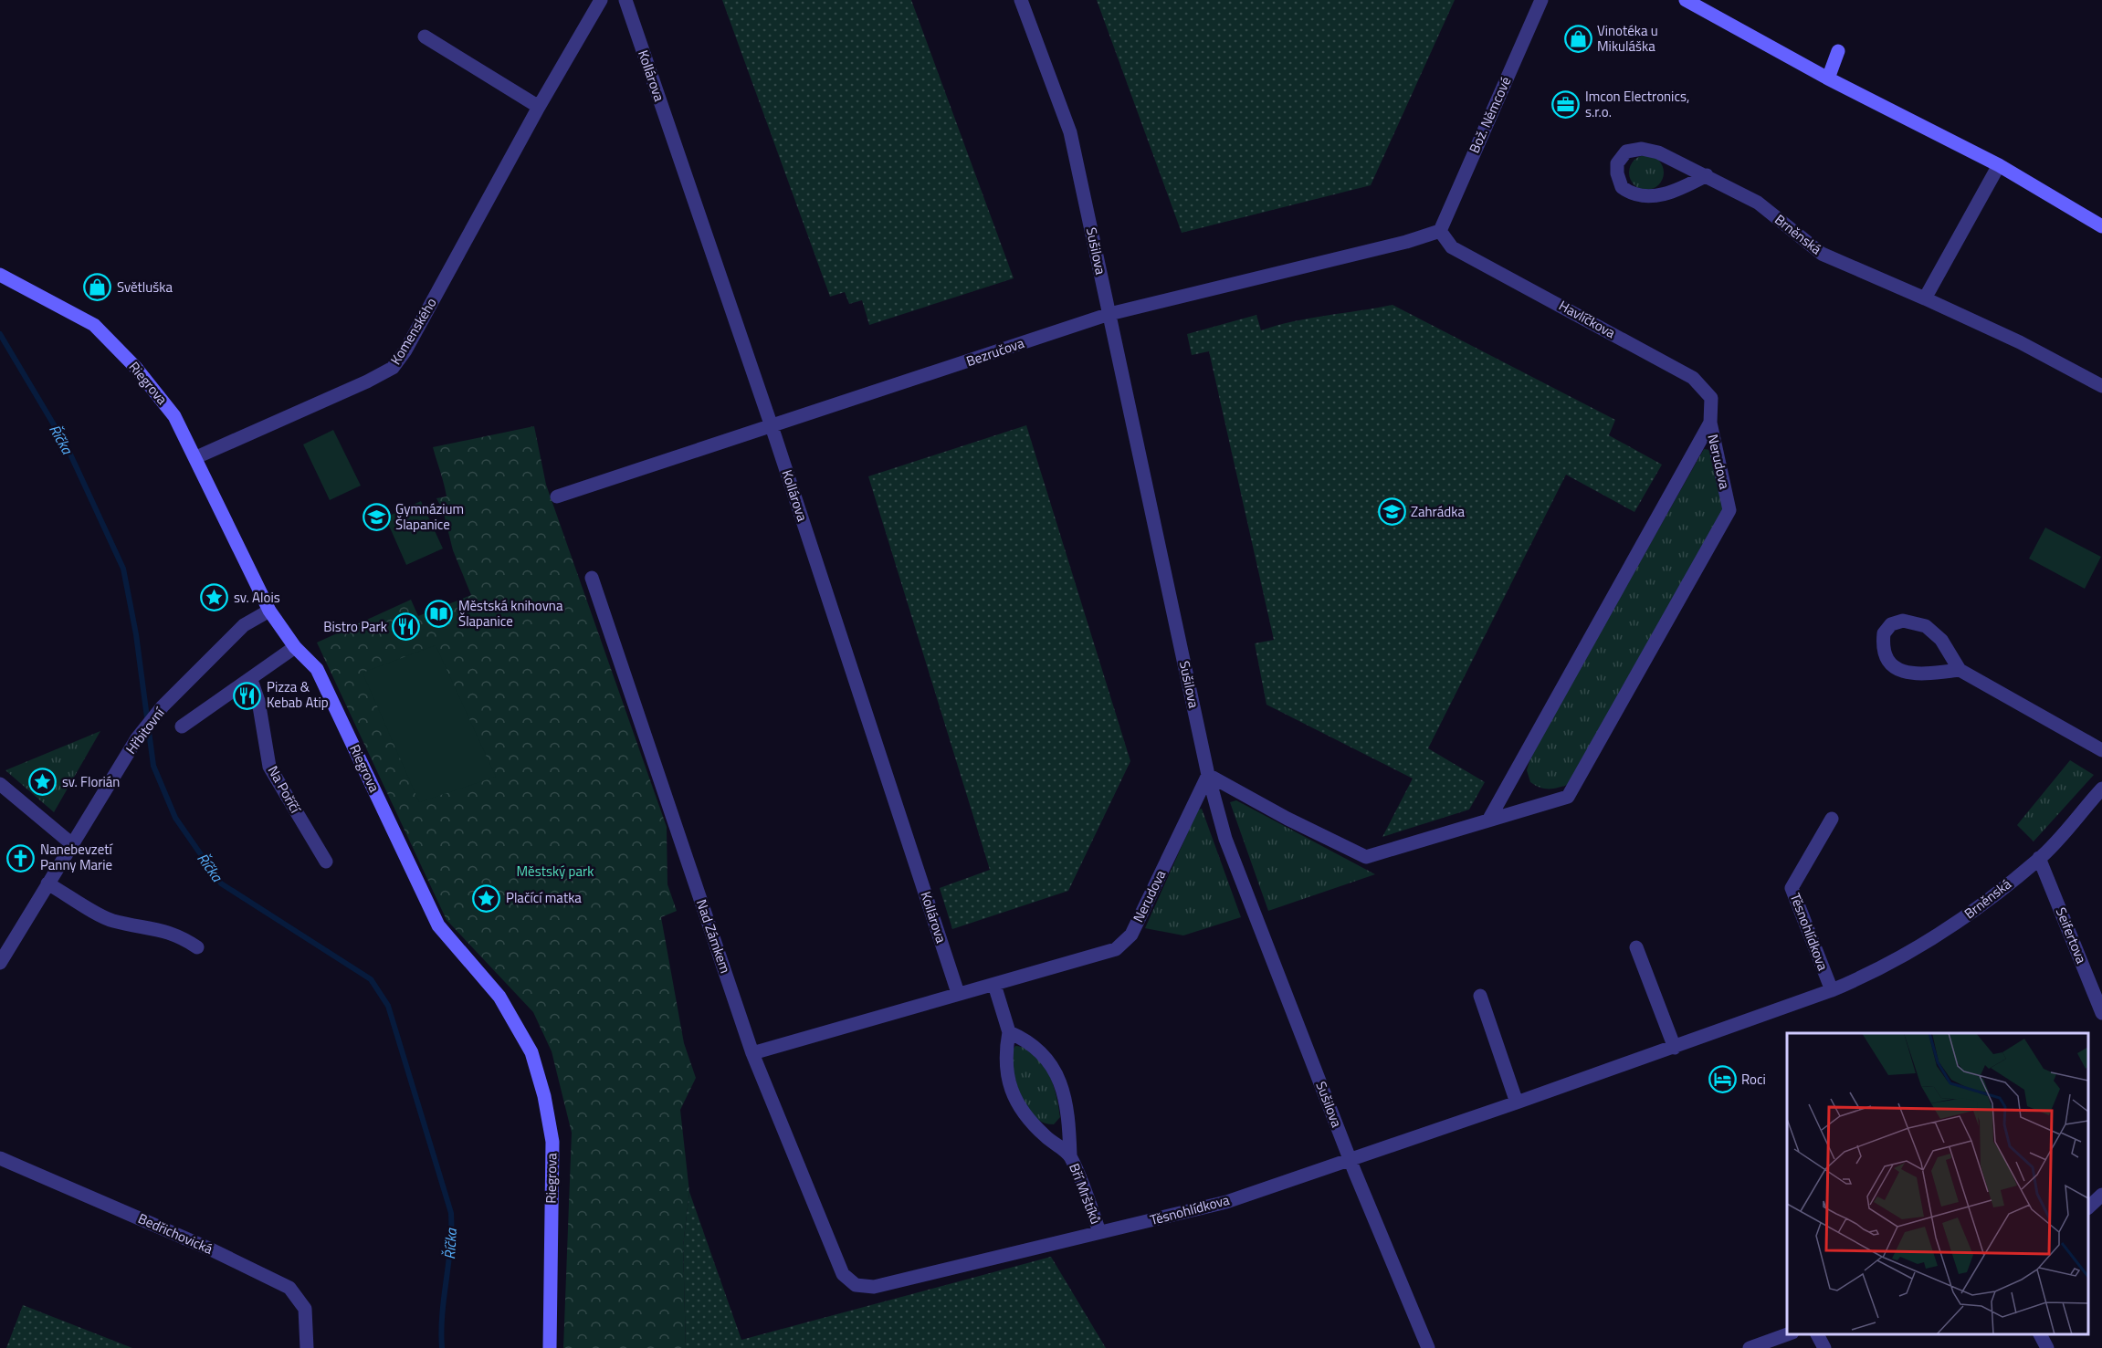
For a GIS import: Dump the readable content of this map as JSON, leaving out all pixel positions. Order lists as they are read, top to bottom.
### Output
{
  "streets": {
    "street": [
      "Kollárova",
      "Bož. Němcové",
      "Brněnská",
      "Sušilova",
      "Havlíčkova",
      "Komenského",
      "Bezručova",
      "Riegrova",
      "Nerudova",
      "Hřbitovní",
      "Na Poříčí",
      "Těsnohlídkova",
      "Seifertova",
      "Nad Zámkem",
      "Bří Mrštíků",
      "Bedřichovická"
    ]
  },
  "crossings": [
    ["Kollárova", "Bezručova"],
    ["Kollárova", "Nerudova"],
    ["Bož. Němcové", "Havlíčkova"],
    ["Bož. Němcové", "Bezručova"],
    ["Brněnská", "Těsnohlídkova"],
    ["Brněnská", "Seifertova"],
    ["Sušilova", "Bezručova"],
    ["Sušilova", "Nerudova"],
    ["Sušilova", "Těsnohlídkova"],
    ["Havlíčkova", "Bezručova"],
    ["Havlíčkova", "Nerudova"],
    ["Komenského", "Riegrova"],
    ["Riegrova", "Hřbitovní"],
    ["Nerudova", "Nad Zámkem"],
    ["Nerudova", "Bří Mrštíků"],
    ["Těsnohlídkova", "Nad Zámkem"],
    ["Těsnohlídkova", "Bří Mrštíků"]
  ],
  "water": ["Říčka"],
  "parks": ["Městský park"],
  "places": {
    "shop": ["Vinotéka u Mikuláška", "Světluška"],
    "office": ["Imcon Electronics, s.r.o."],
    "school or university": ["Zahrádka", "Gymnázium Šlapanice"],
    "place": ["sv. Alois", "sv. Florián", "Plačící matka"],
    "library": ["Městská knihovna Šlapanice"],
    "restaurant": ["Bistro Park", "Pizza & Kebab Atip"],
    "church": ["Nanebevzetí Panny Marie"],
    "hotel": ["Roci"]
  }
}
